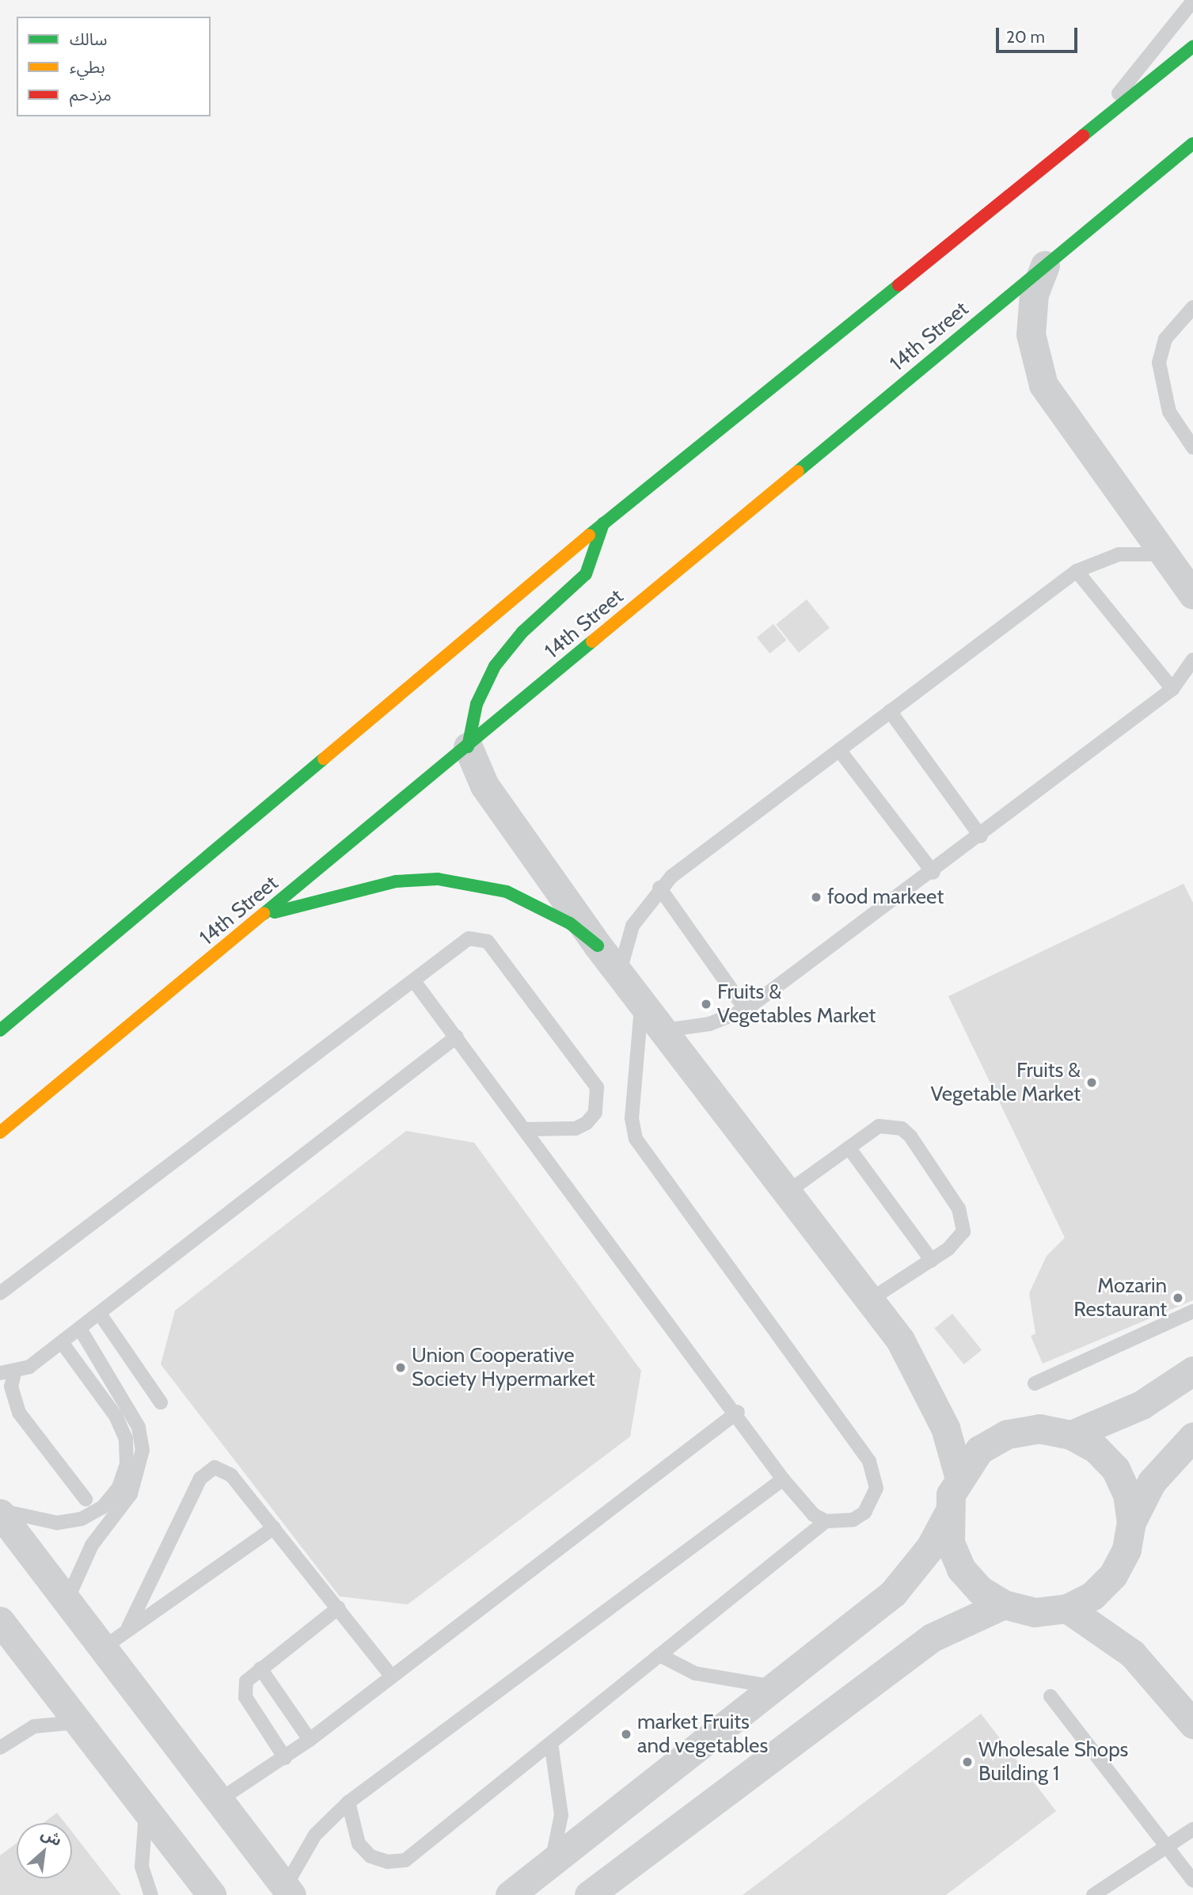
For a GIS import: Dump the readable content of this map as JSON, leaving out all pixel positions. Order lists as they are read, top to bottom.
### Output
{
  "streets": {
    "main road": ["14th Street"]
  },
  "places": [
    "food markeet",
    "Fruits & Vegetables Market",
    "Fruits & Vegetable Market",
    "Mozarin Restaurant",
    "Union Cooperative Society Hypermarket",
    "market Fruits and vegetables",
    "Wholesale Shops Building 1"
  ],
  "legend": ["سالك", "بطيء", "مزدحم"],
  "scale_bar": "20 m",
  "north": "top right"
}
